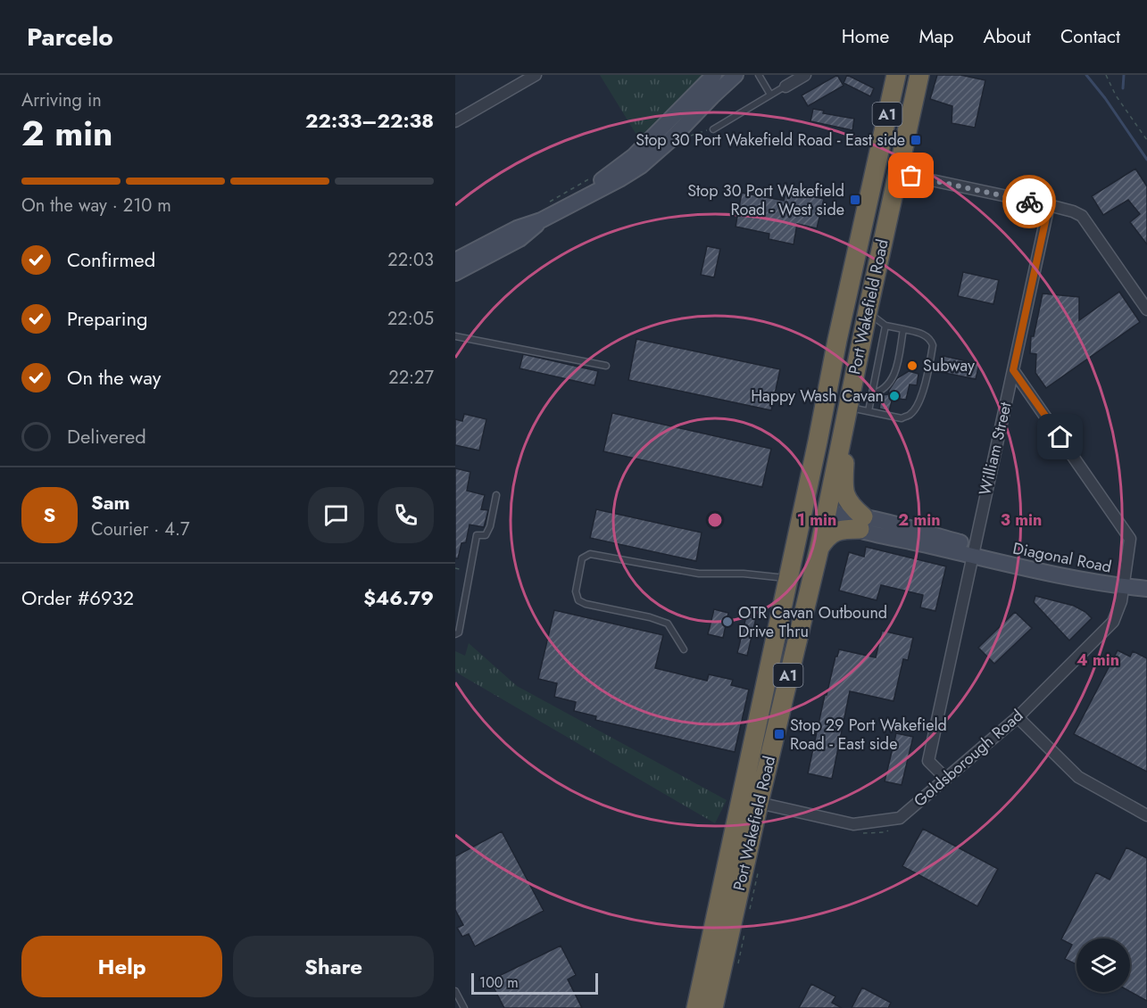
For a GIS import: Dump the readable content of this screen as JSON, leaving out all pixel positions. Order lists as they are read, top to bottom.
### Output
{
  "streets": {
    "highway": ["A1", "Port Wakefield Road"],
    "street": ["William Street", "Diagonal Road", "Goldsborough Road"]
  },
  "crossings": [
    ["Port Wakefield Road", "Diagonal Road"],
    ["Port Wakefield Road", "Goldsborough Road"],
    ["William Street", "Diagonal Road"],
    ["William Street", "Goldsborough Road"],
    ["Diagonal Road", "Goldsborough Road"]
  ],
  "places": {
    "transit": ["Stop 30 Port Wakefield Road - East side", "Stop 30 Port Wakefield Road - West side", "Stop 29 Port Wakefield Road - East side"],
    "other": ["Subway", "Happy Wash Cavan", "OTR Cavan Outbound Drive Thru"]
  },
  "scale_bar": "100 m",
  "page": {
    "header": "Parcelo",
    "nav": [
      "Home",
      "Map",
      "About",
      "Contact"
    ],
    "heading": ["2 min", "Arriving in", "22:33–22:38"],
    "panel": [
      "Sam",
      "Courier · 4.7",
      "Order #6932",
      "$46.79"
    ],
    "bar": "On the way · 210 m",
    "list": [
      ["Confirmed", "22:03"],
      ["Preparing", "22:05"],
      ["On the way", "22:27"],
      "Delivered"
    ],
    "round": "S",
    "buttons": ["Help", "Share"],
    "scale": "100 m"
  },
  "rings": [
    "1 min",
    "2 min",
    "3 min",
    "4 min"
  ]
}
